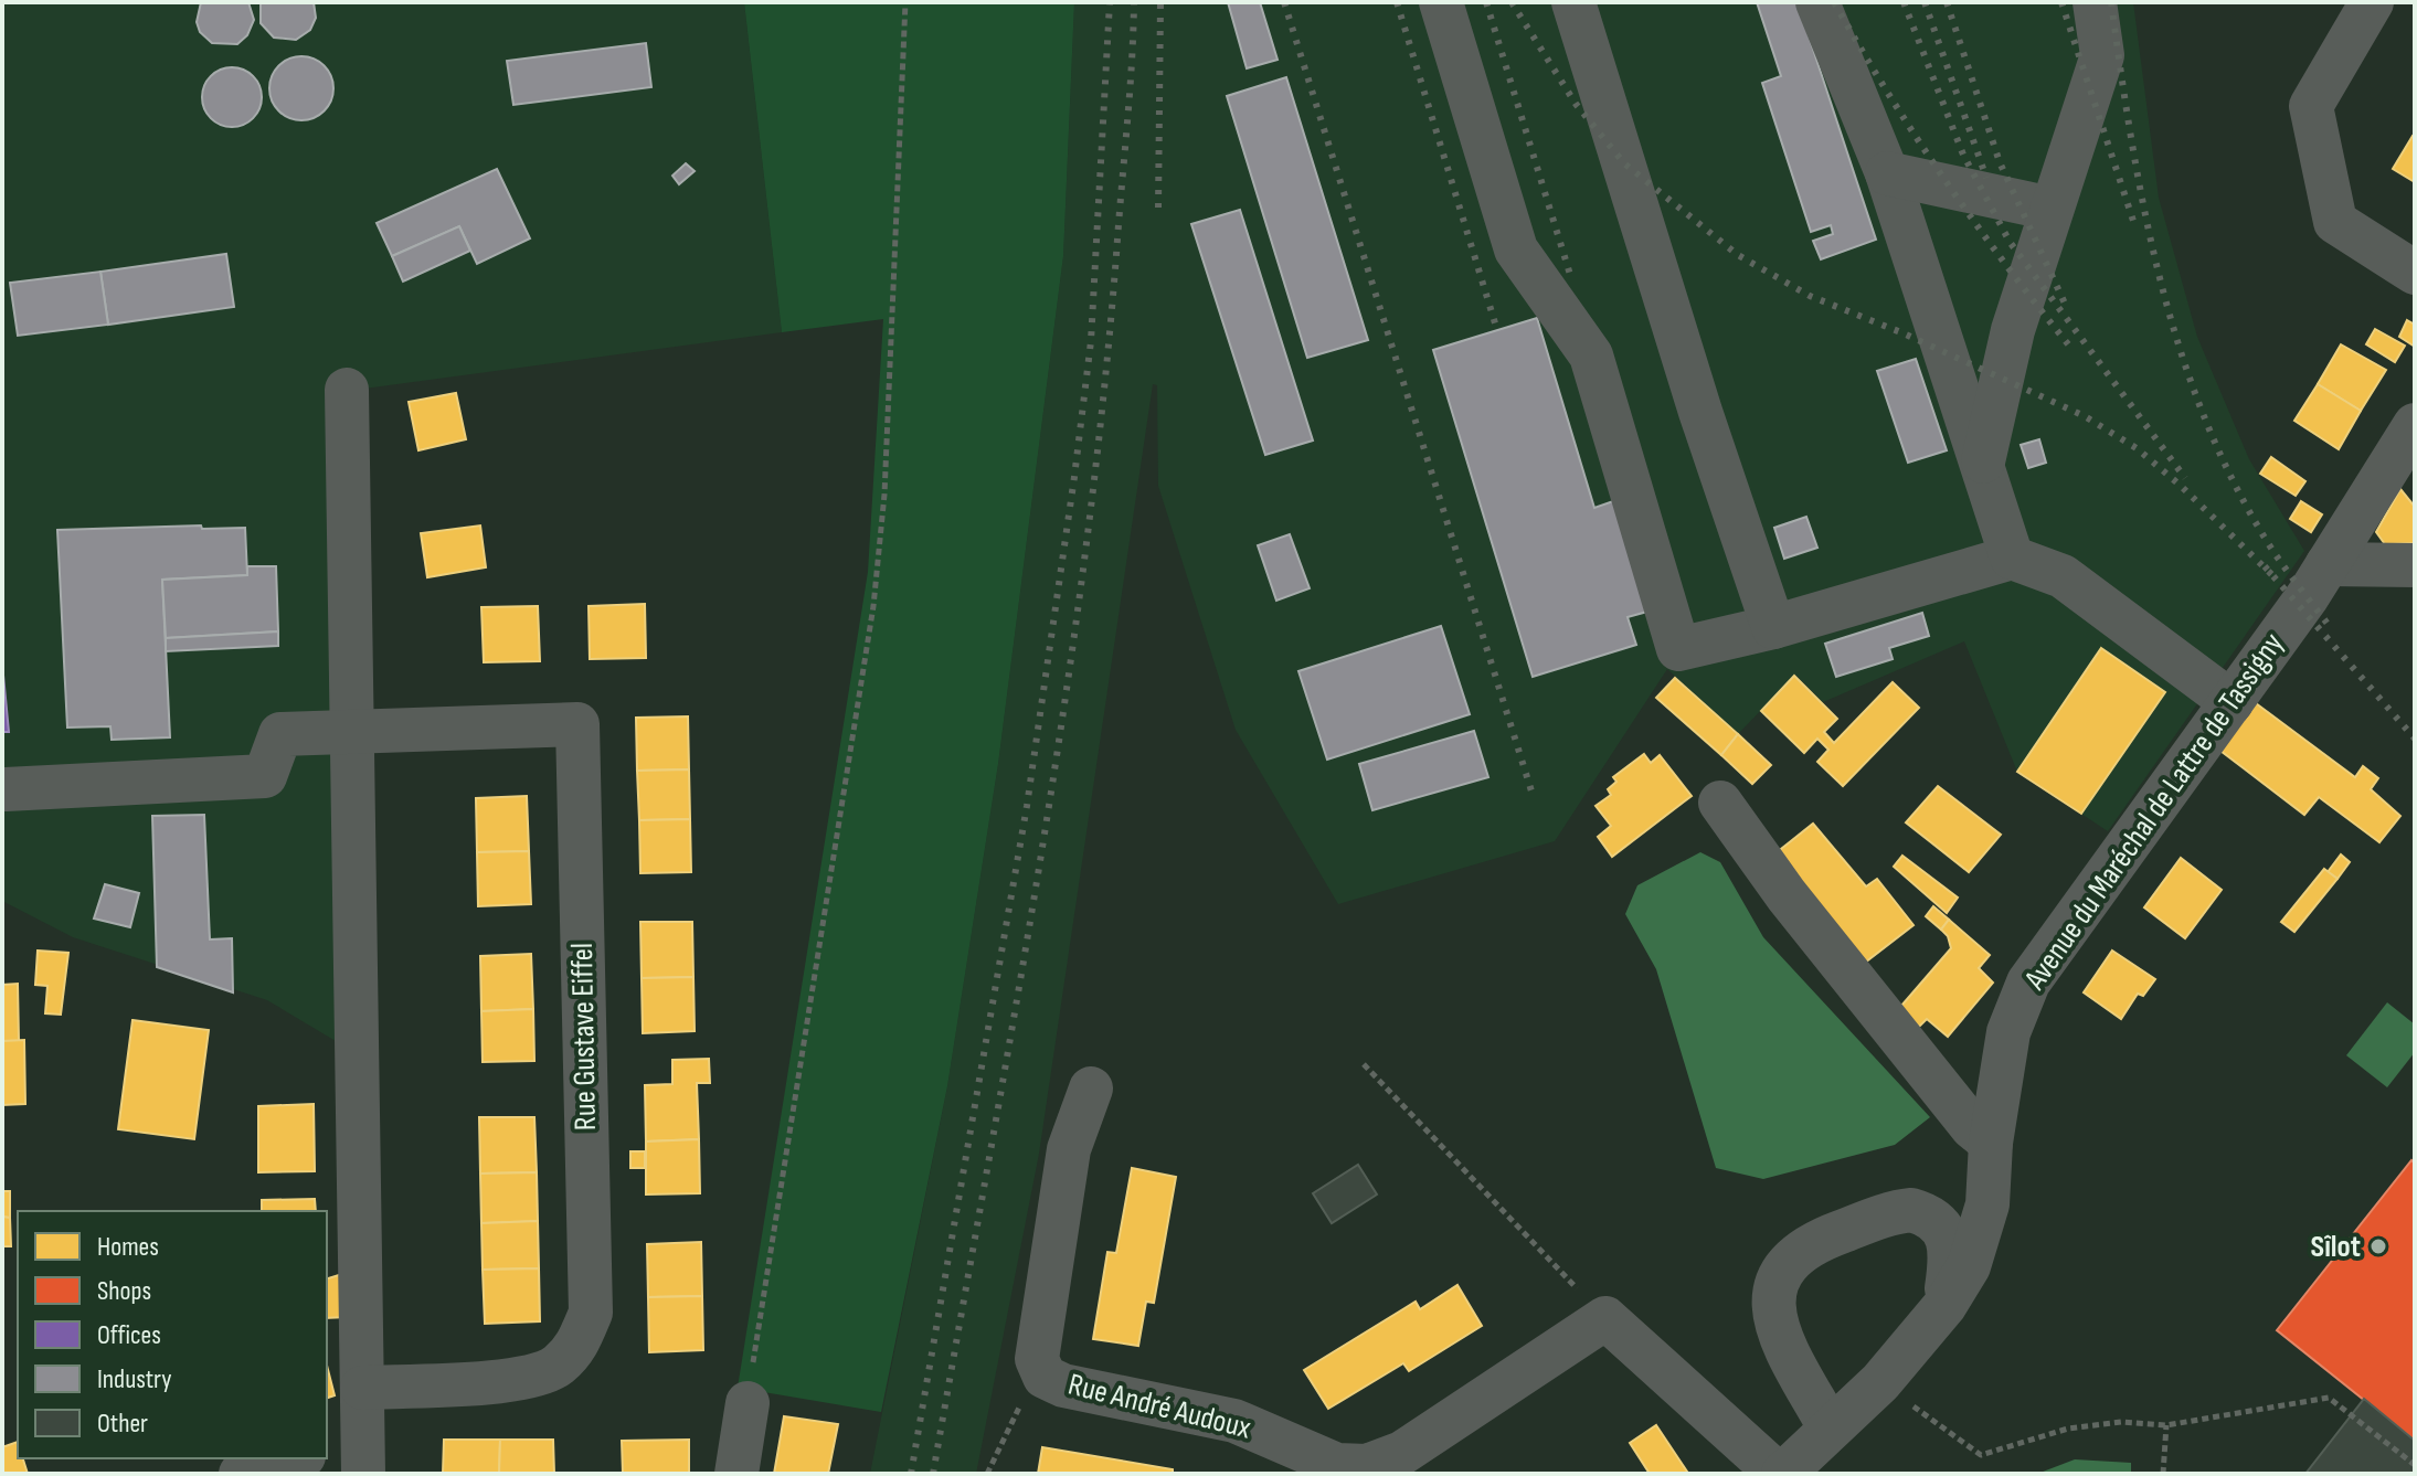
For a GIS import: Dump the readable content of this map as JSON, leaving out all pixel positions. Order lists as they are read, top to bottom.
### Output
{
  "streets": {
    "street": ["Avenue du Maréchal de Lattre de Tassigny", "Rue Gustave Eiffel", "Rue André Audoux"]
  },
  "places": ["Sîlot"],
  "legend": [
    "Homes",
    "Shops",
    "Offices",
    "Industry",
    "Other"
  ]
}
